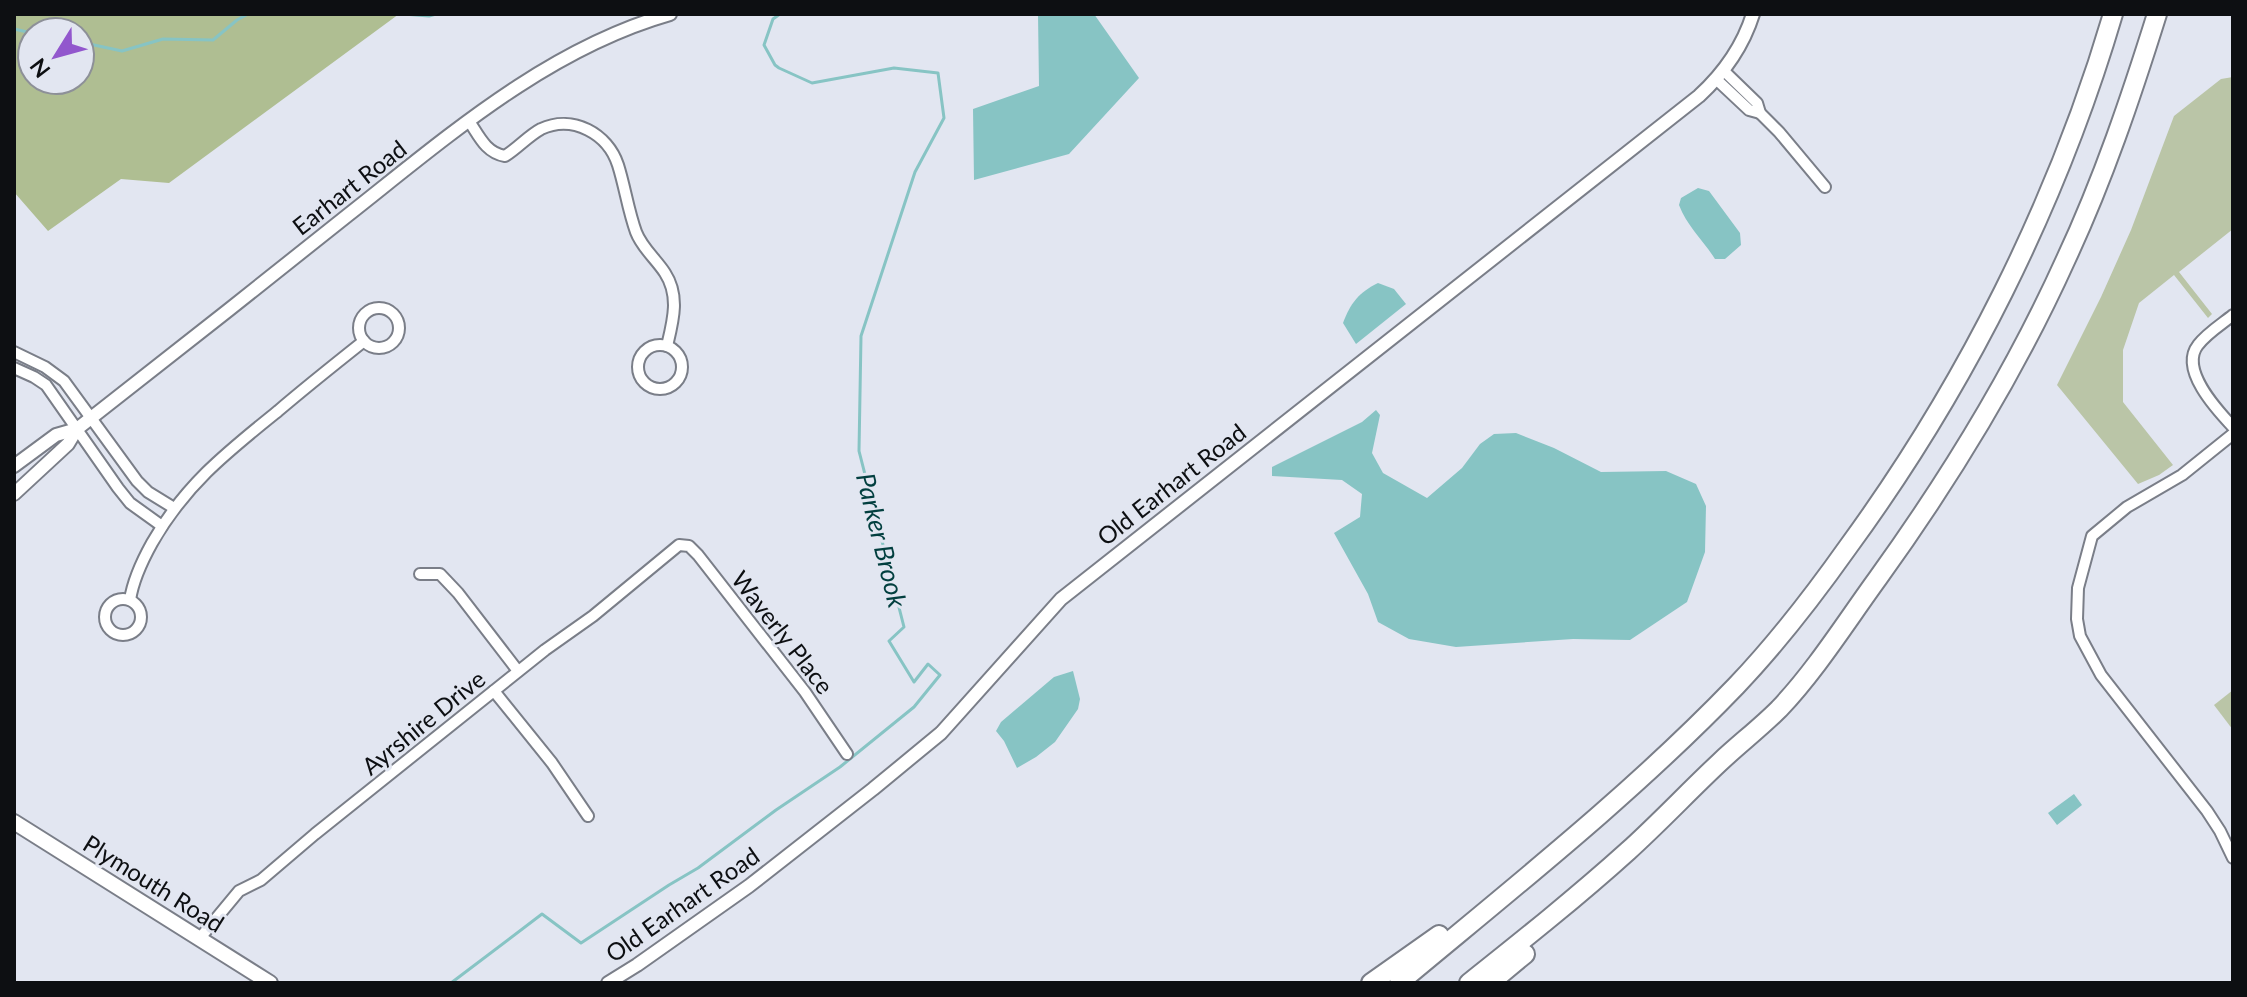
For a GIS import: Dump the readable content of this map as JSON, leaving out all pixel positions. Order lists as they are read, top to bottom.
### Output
{
  "streets": {
    "main road": ["Plymouth Road"],
    "street": [
      "Earhart Road",
      "Old Earhart Road",
      "Waverly Place",
      "Ayrshire Drive"
    ]
  },
  "crossings": [
    ["Waverly Place", "Ayrshire Drive"],
    ["Ayrshire Drive", "Plymouth Road"]
  ],
  "water": ["Parker Brook"],
  "north": "bottom left"
}
